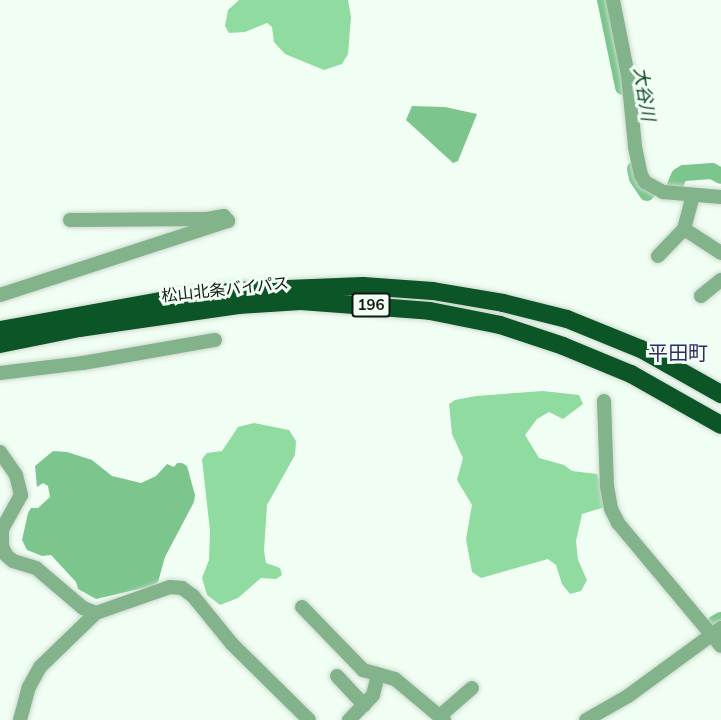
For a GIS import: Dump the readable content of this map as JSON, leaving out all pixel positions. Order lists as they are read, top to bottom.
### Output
{
  "streets": {
    "highway": ["松山北条バイパス", "196"]
  },
  "districts": ["平田町"],
  "water": ["大谷川"]
}
